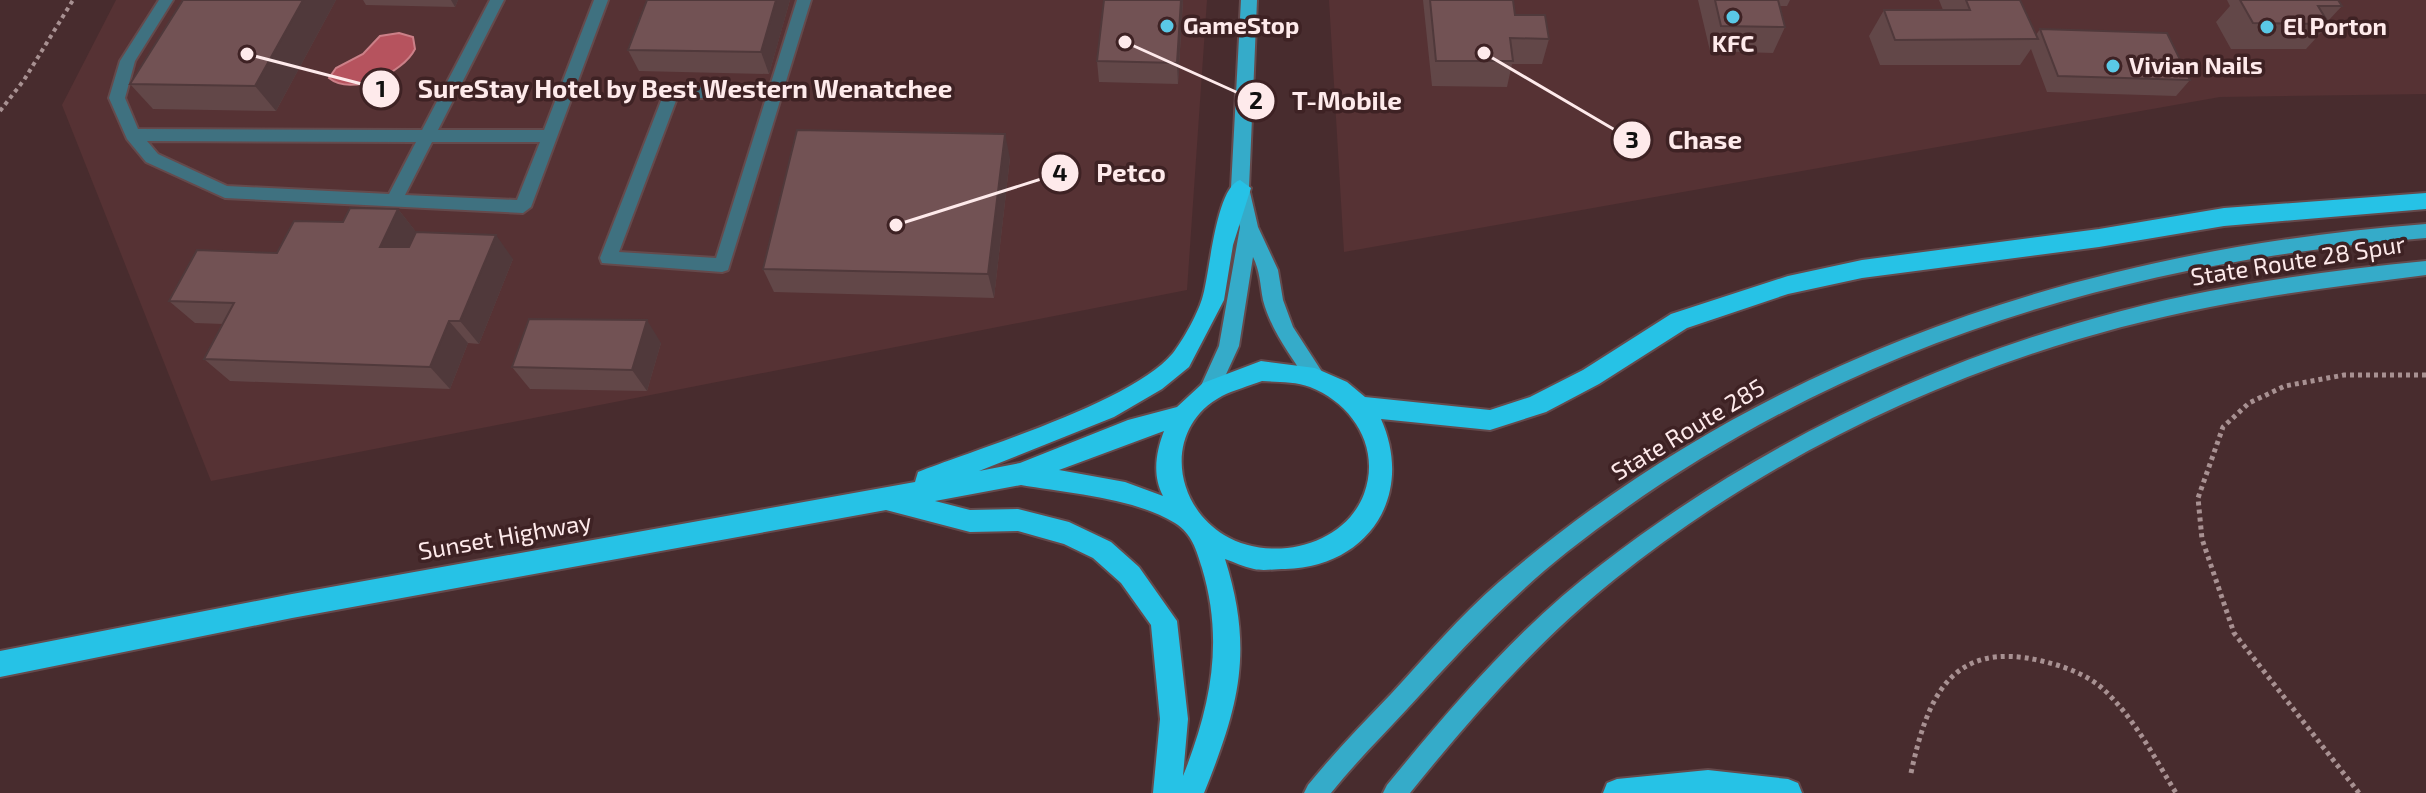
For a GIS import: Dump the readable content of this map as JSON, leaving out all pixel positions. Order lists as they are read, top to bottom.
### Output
{
  "streets": {
    "highway": ["Sunset Highway"],
    "main road": ["State Route 28 Spur", "State Route 285"]
  },
  "crossings": [
    ["State Route 28 Spur", "State Route 285"]
  ],
  "places": [
    "KFC",
    "GameStop",
    "El Porton",
    "T-Mobile",
    "Chase",
    "SureStay Hotel by Best Western Wenatchee",
    "Vivian Nails",
    "Petco"
  ]
}
